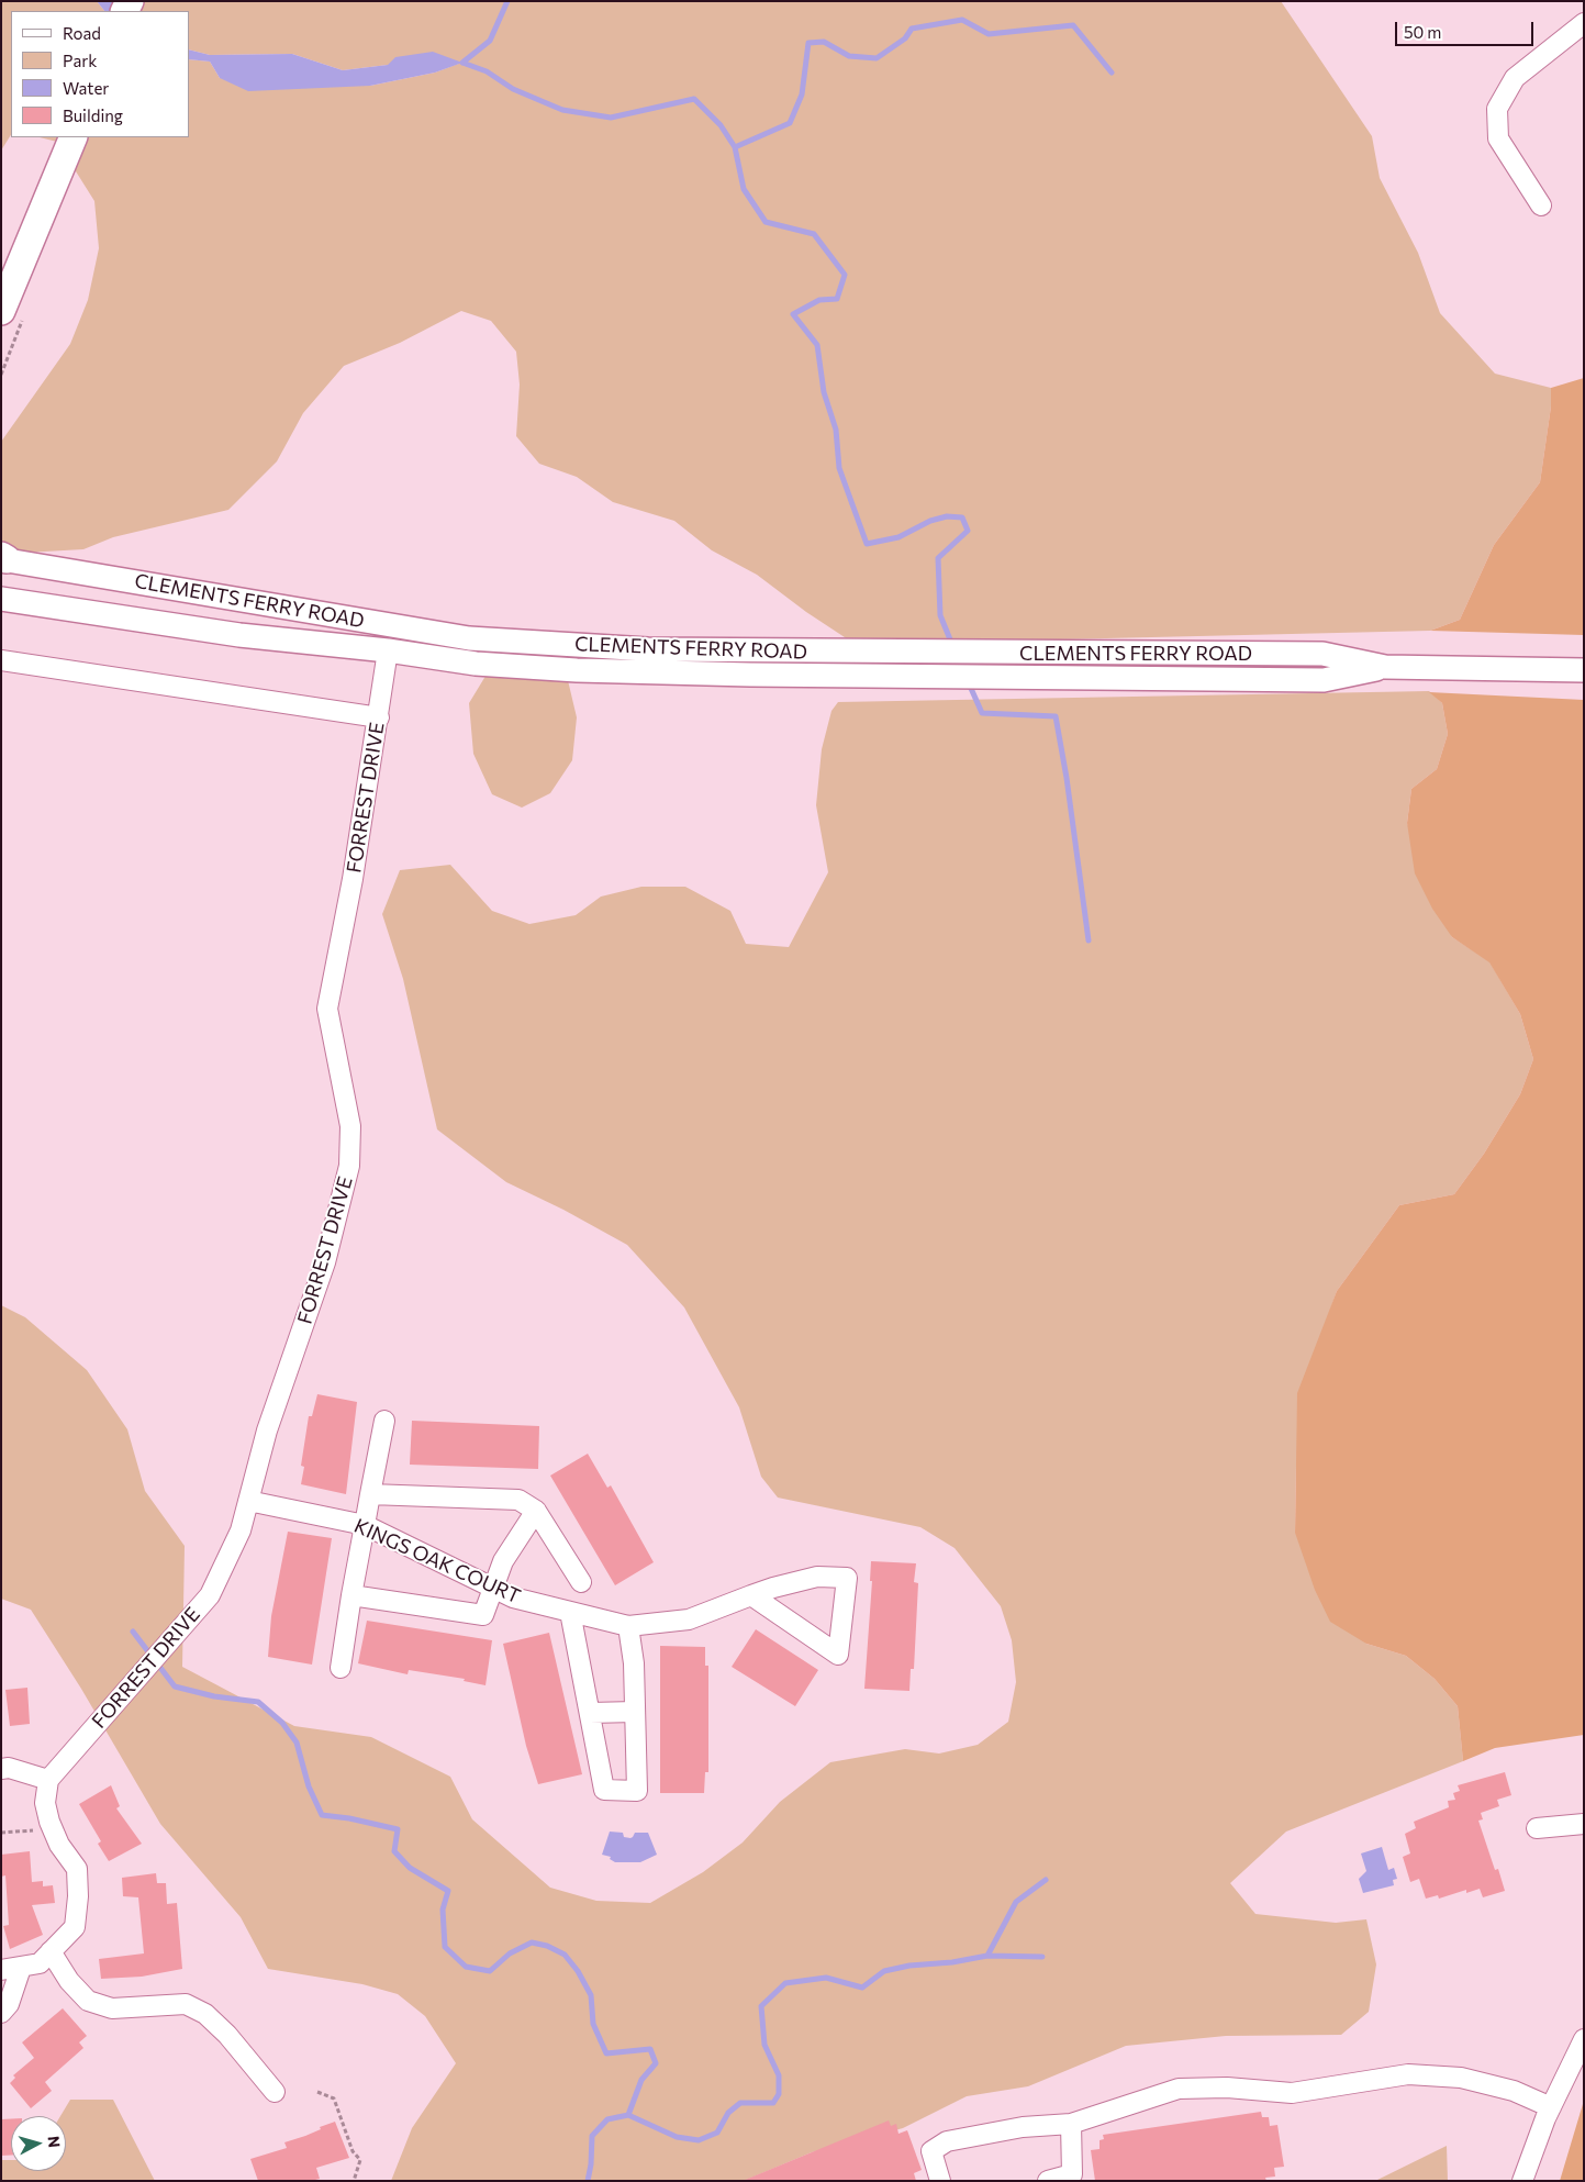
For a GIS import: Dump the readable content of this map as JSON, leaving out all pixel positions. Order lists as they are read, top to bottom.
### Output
{
  "streets": {
    "main road": ["CLEMENTS FERRY ROAD"],
    "street": ["FORREST DRIVE", "KINGS OAK COURT"]
  },
  "crossings": [
    ["CLEMENTS FERRY ROAD", "FORREST DRIVE"],
    ["FORREST DRIVE", "KINGS OAK COURT"]
  ],
  "legend": [
    "Road",
    "Park",
    "Water",
    "Building"
  ],
  "scale_bar": "50 m",
  "north": "right"
}
